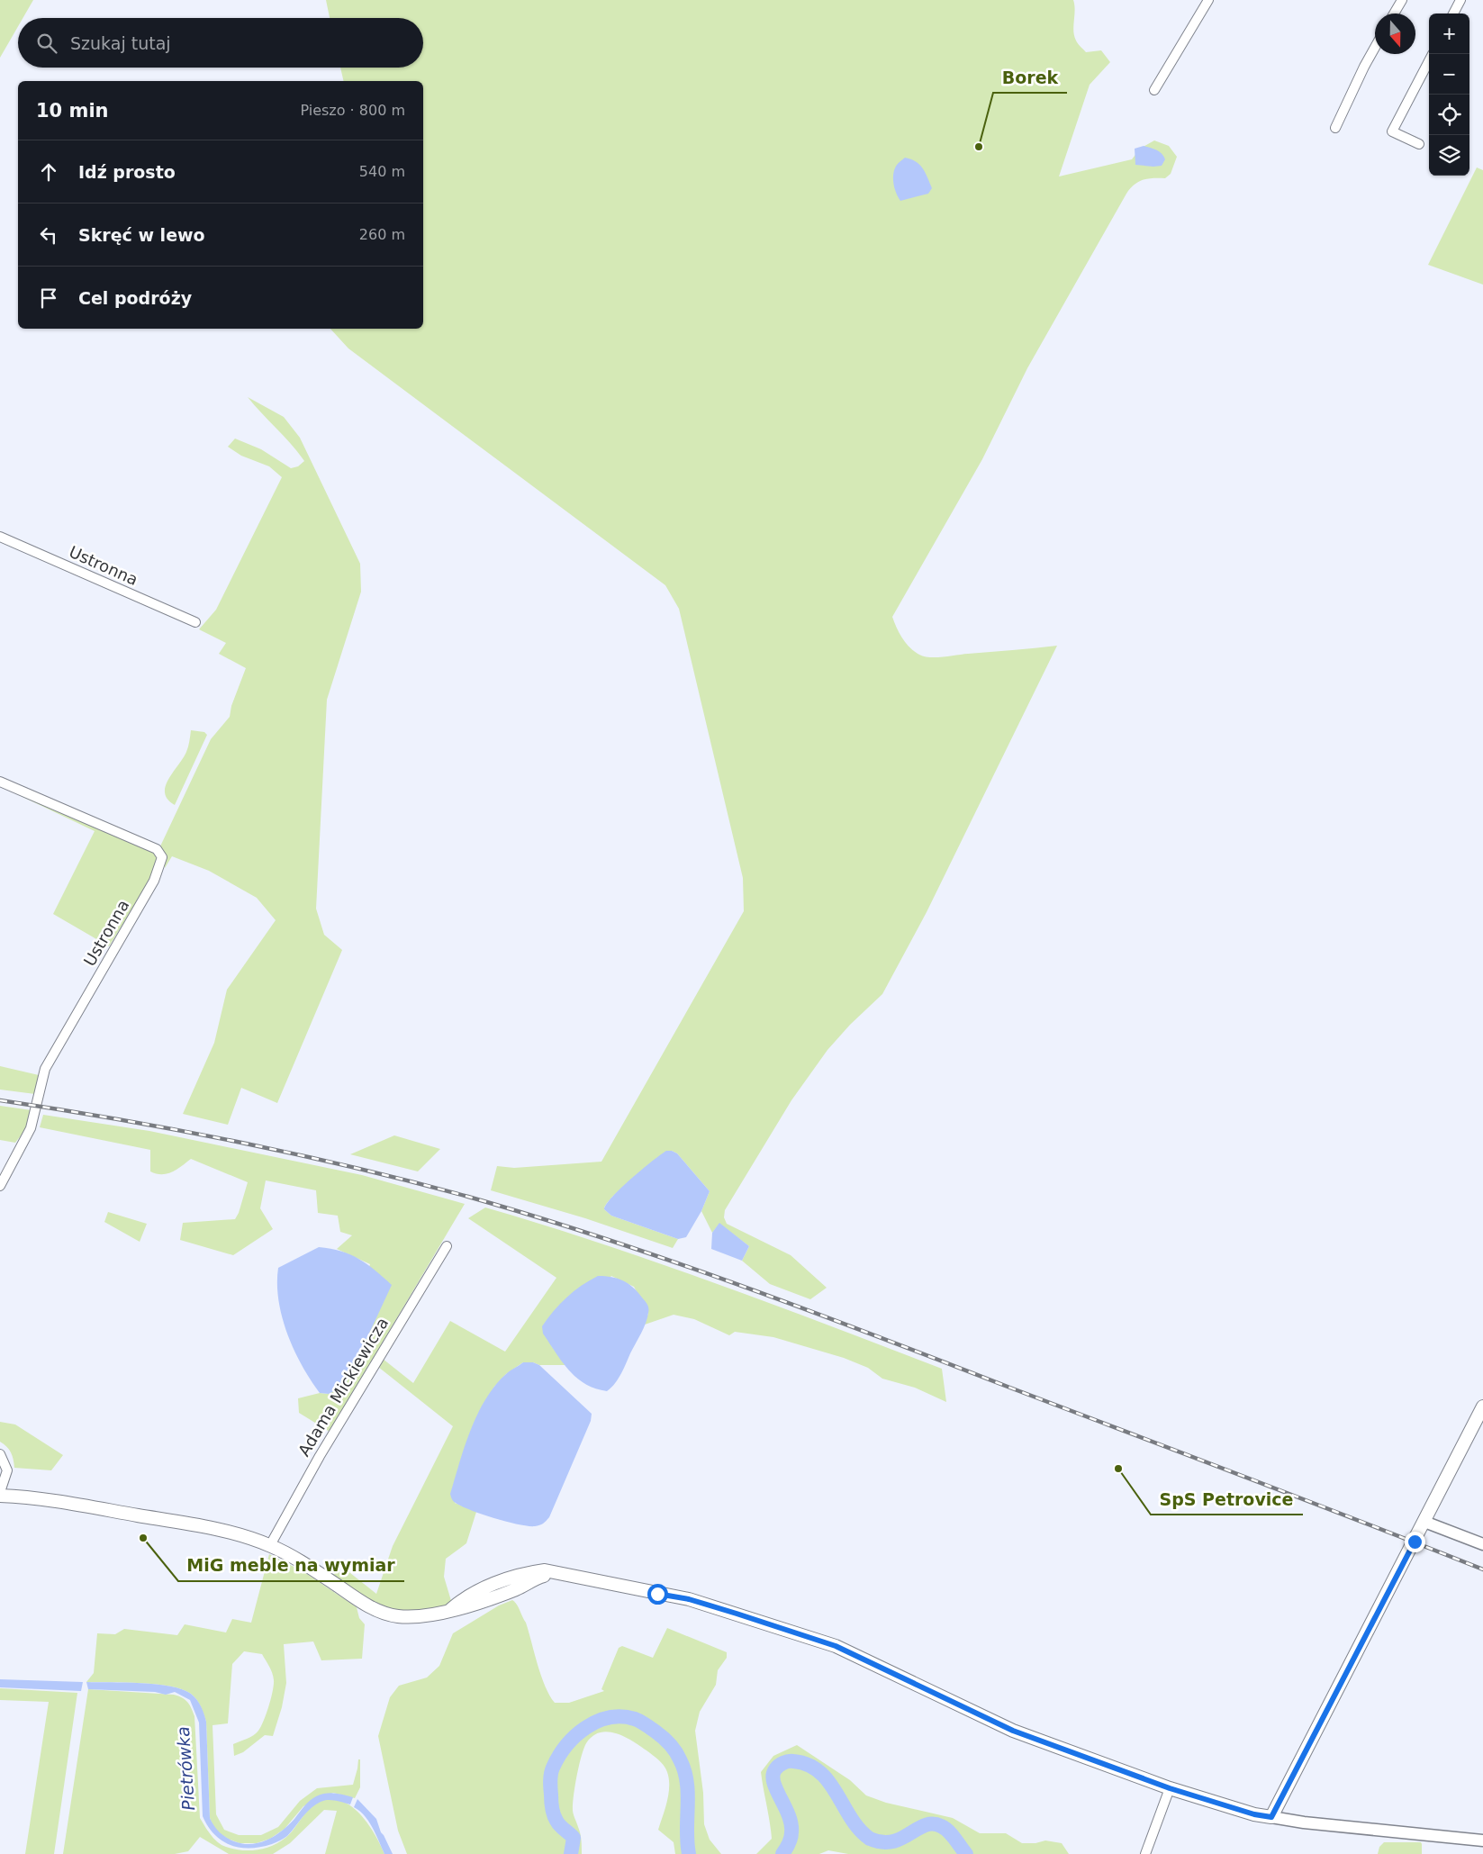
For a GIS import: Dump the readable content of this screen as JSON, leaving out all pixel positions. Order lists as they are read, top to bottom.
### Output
{
  "streets": {
    "street": ["Ustronna", "Adama Mickiewicza"]
  },
  "water": ["Pietrówka"],
  "places": ["Borek", "SpS Petrovice", "MiG meble na wymiar"],
  "north": "bottom",
  "page": {
    "map_buttons": ["+", "−"],
    "search": "Szukaj tutaj",
    "heading": ["10 min", "Pieszo · 800 m"],
    "list": [
      ["Idź prosto", "540 m"],
      ["Skręć w lewo", "260 m"],
      "Cel podróży"
    ]
  }
}
